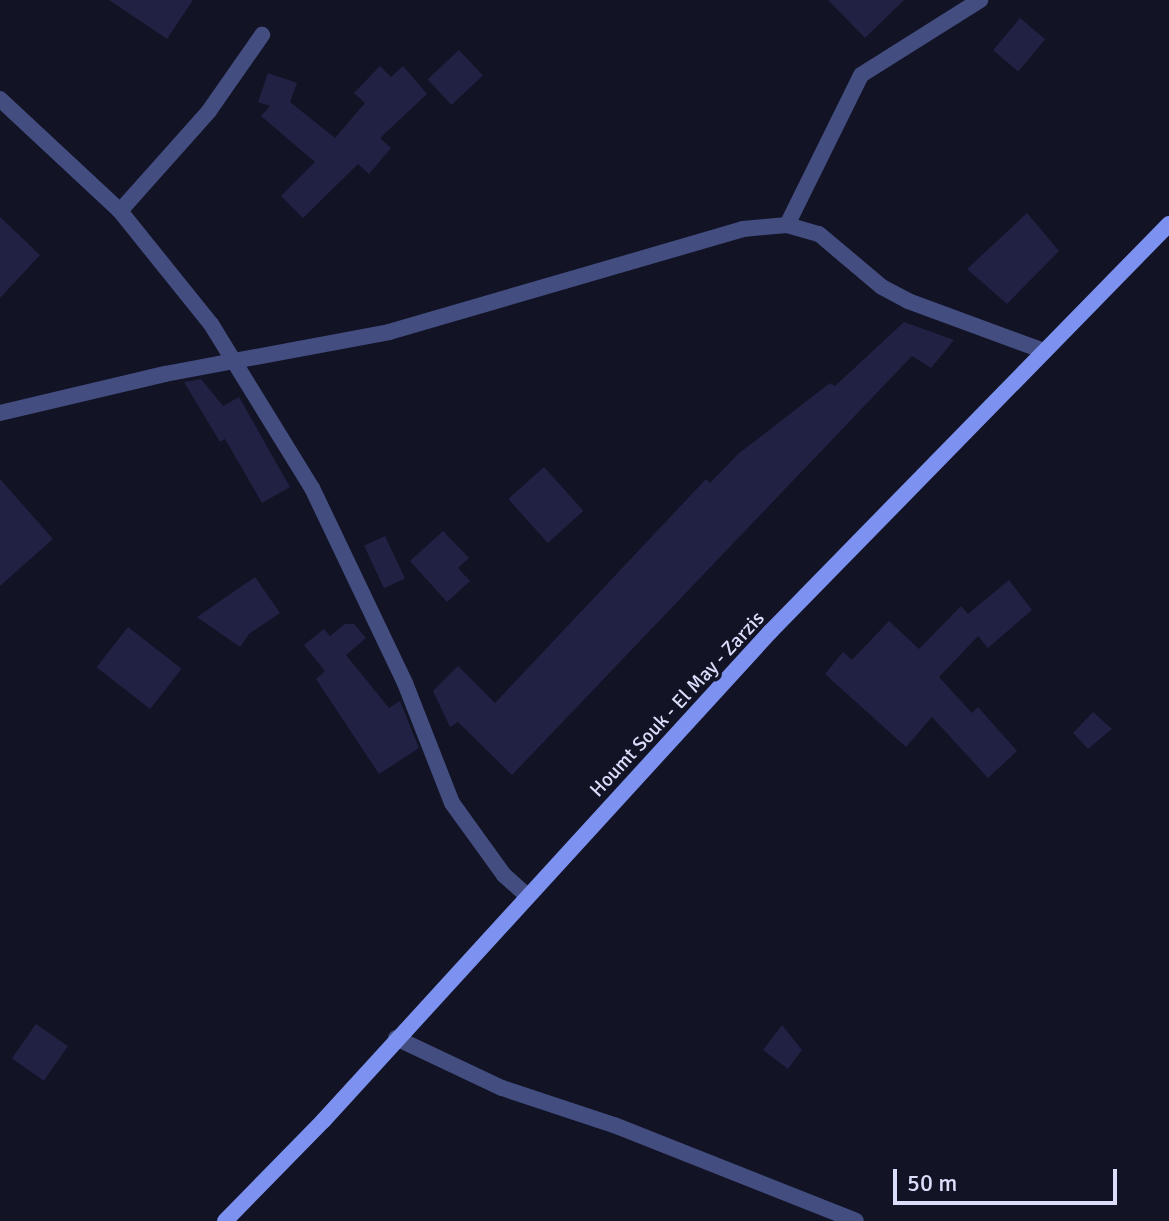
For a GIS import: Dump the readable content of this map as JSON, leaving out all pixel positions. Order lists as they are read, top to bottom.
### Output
{
  "streets": {
    "main road": ["Houmt Souk - El May - Zarzis"]
  },
  "scale_bar": "50 m"
}
